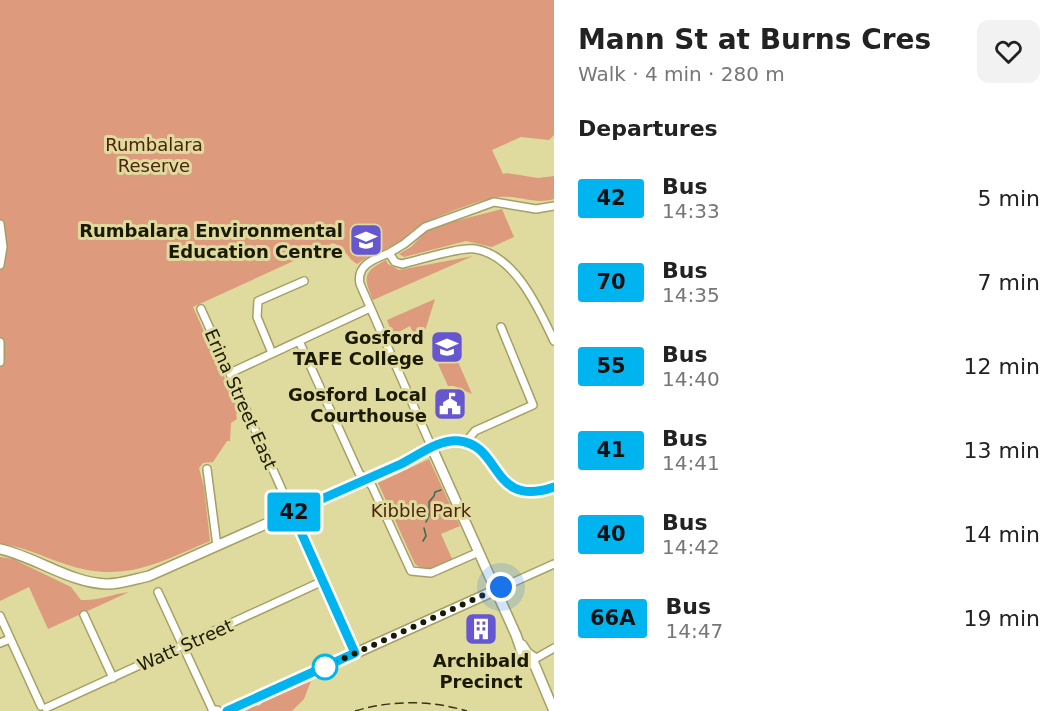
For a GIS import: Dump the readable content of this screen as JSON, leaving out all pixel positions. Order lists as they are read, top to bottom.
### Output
{
  "streets": {
    "street": ["Erina Street East", "Watt Street"]
  },
  "crossings": [
    ["Erina Street East", "Watt Street"]
  ],
  "parks": ["Rumbalara Reserve", "Kibble Park"],
  "places": {
    "school or university": ["Rumbalara Environmental Education Centre", "Gosford TAFE College"],
    "public building": ["Gosford Local Courthouse"],
    "building": ["Archibald Precinct"]
  },
  "lines": ["bus line 42"],
  "page": {
    "on_map": "42",
    "heading": [
      ["Mann St at Burns Cres", "Walk · 4 min · 280 m"],
      "Departures"
    ],
    "list": [
      {
        "mark": "42",
        "name": "Bus",
        "note": "14:33",
        "value": "5 min"
      },
      {
        "mark": "70",
        "name": "Bus",
        "note": "14:35",
        "value": "7 min"
      },
      {
        "mark": "55",
        "name": "Bus",
        "note": "14:40",
        "value": "12 min"
      },
      {
        "mark": "41",
        "name": "Bus",
        "note": "14:41",
        "value": "13 min"
      },
      {
        "mark": "40",
        "name": "Bus",
        "note": "14:42",
        "value": "14 min"
      },
      {
        "mark": "66A",
        "name": "Bus",
        "note": "14:47",
        "value": "19 min"
      }
    ]
  }
}
